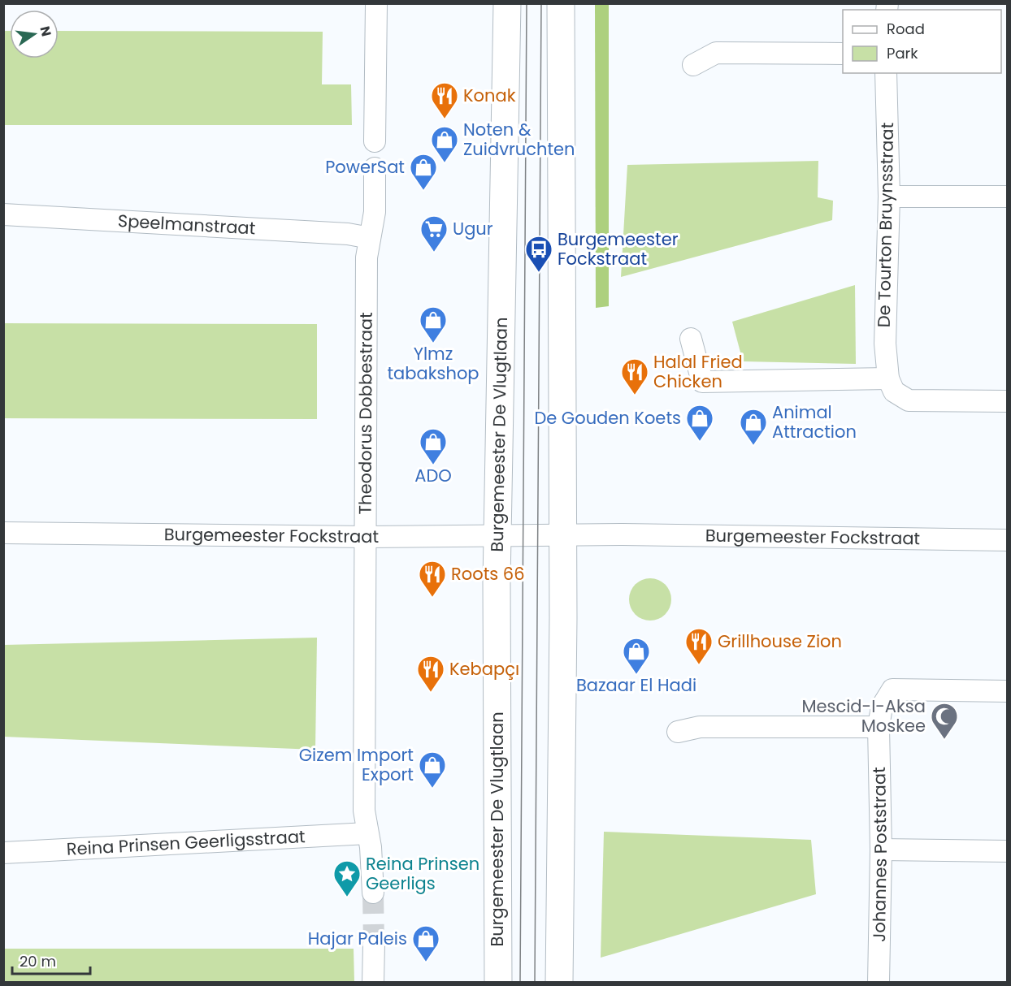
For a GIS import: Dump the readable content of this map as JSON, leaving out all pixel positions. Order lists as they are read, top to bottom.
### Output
{
  "streets": {
    "main road": ["Burgemeester De Vlugtlaan"],
    "street": [
      "Speelmanstraat",
      "De Tourton Bruynsstraat",
      "Theodorus Dobbestraat",
      "Burgemeester Fockstraat",
      "Reina Prinsen Geerligsstraat",
      "Johannes Poststraat"
    ]
  },
  "crossings": [
    ["Speelmanstraat", "Theodorus Dobbestraat"],
    ["Theodorus Dobbestraat", "Burgemeester Fockstraat"],
    ["Theodorus Dobbestraat", "Reina Prinsen Geerligsstraat"],
    ["Burgemeester De Vlugtlaan", "Burgemeester Fockstraat"]
  ],
  "places": {
    "restaurant": [
      "Konak",
      "Halal Fried Chicken",
      "Roots 66",
      "Grillhouse Zion",
      "Kebapçı"
    ],
    "shop": [
      "Noten & Zuidvruchten",
      "PowerSat",
      "Ylmz tabakshop",
      "De Gouden Koets",
      "Animal Attraction",
      "ADO",
      "Bazaar El Hadi",
      "Gizem Import Export",
      "Hajar Paleis"
    ],
    "supermarket": ["Ugur"],
    "bus stop": ["Burgemeester Fockstraat"],
    "mosque": ["Mescid-I-Aksa Moskee"],
    "place": ["Reina Prinsen Geerligs"]
  },
  "legend": ["Road", "Park"],
  "scale_bar": "20 m",
  "north": "right"
}
